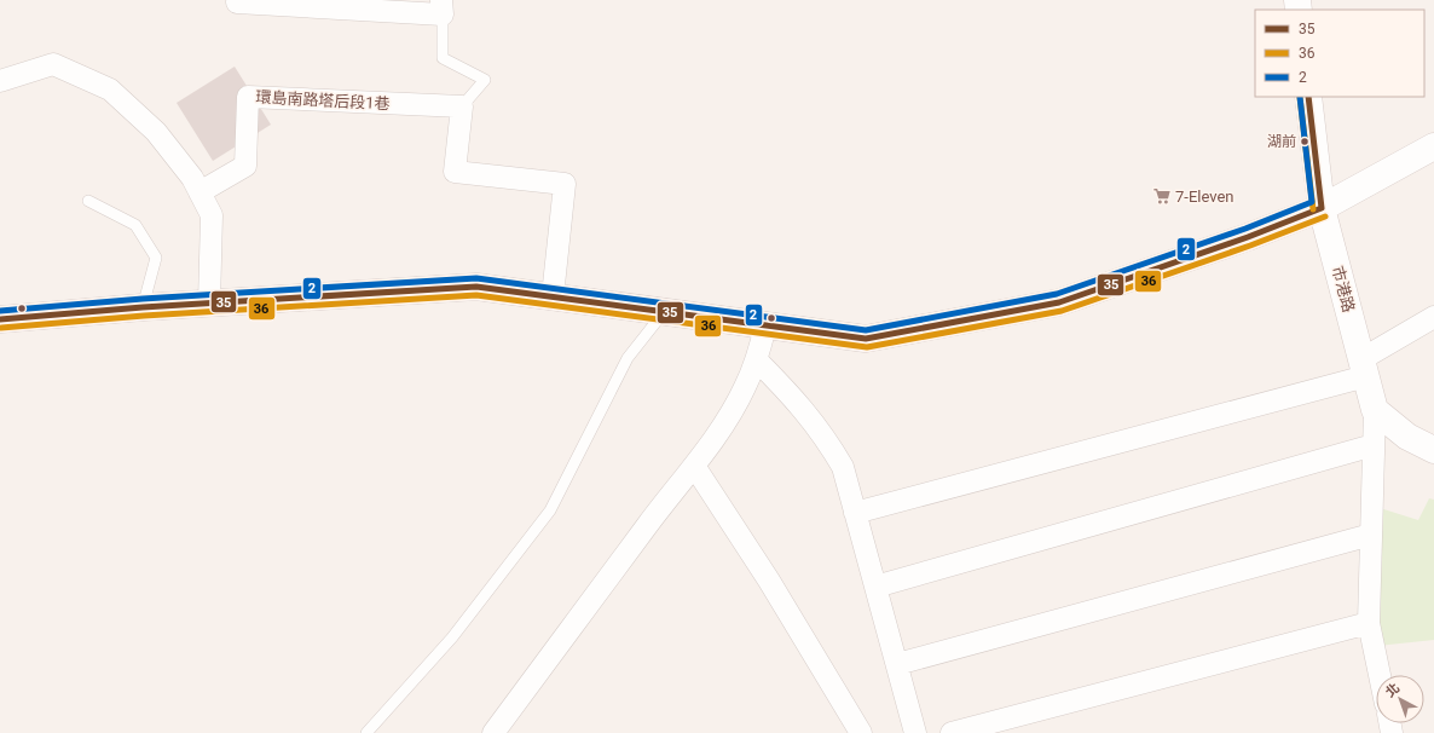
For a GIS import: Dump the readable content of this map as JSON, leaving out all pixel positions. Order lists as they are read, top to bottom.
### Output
{
  "streets": {
    "main road": ["市港路"],
    "street": ["環島南路塔后段1巷"]
  },
  "places": {
    "other": ["湖前"],
    "supermarket": ["7-Eleven"]
  },
  "lines": ["transit line 35", "transit line 36", "transit line 2"],
  "legend": ["35", "36", "2"],
  "north": "top left"
}
